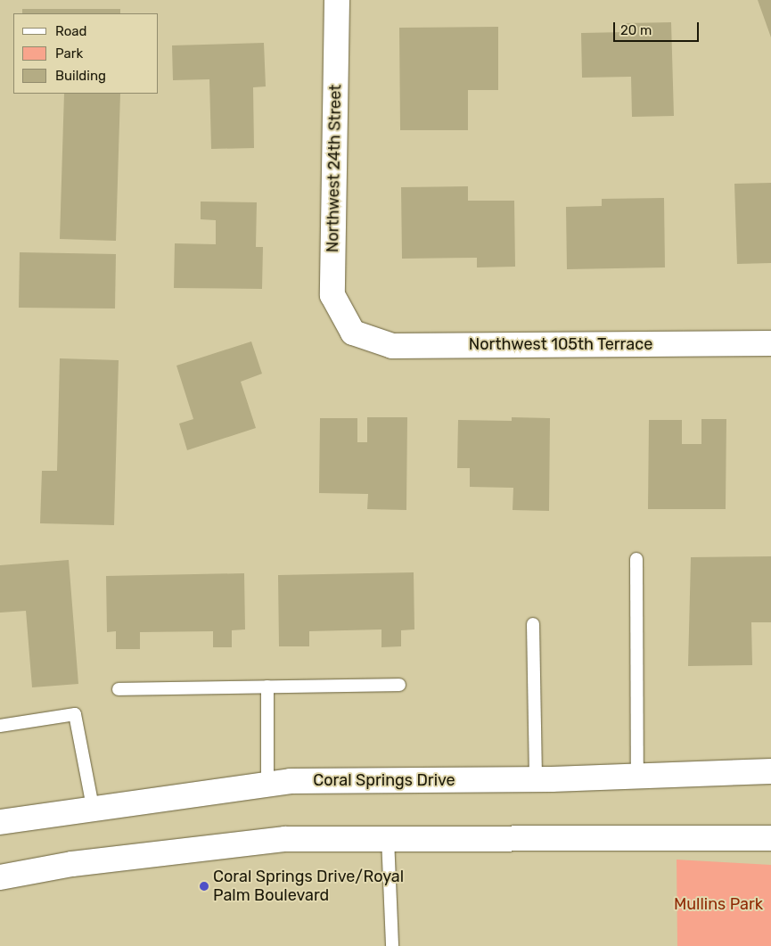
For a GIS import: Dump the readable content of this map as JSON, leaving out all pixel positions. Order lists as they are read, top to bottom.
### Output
{
  "streets": {
    "main road": ["Northwest 24th Street", "Northwest 105th Terrace", "Coral Springs Drive"]
  },
  "crossings": [
    ["Northwest 24th Street", "Northwest 105th Terrace"]
  ],
  "parks": ["Mullins Park"],
  "places": ["Coral Springs Drive/Royal Palm Boulevard"],
  "legend": ["Road", "Park", "Building"],
  "scale_bar": "20 m"
}
